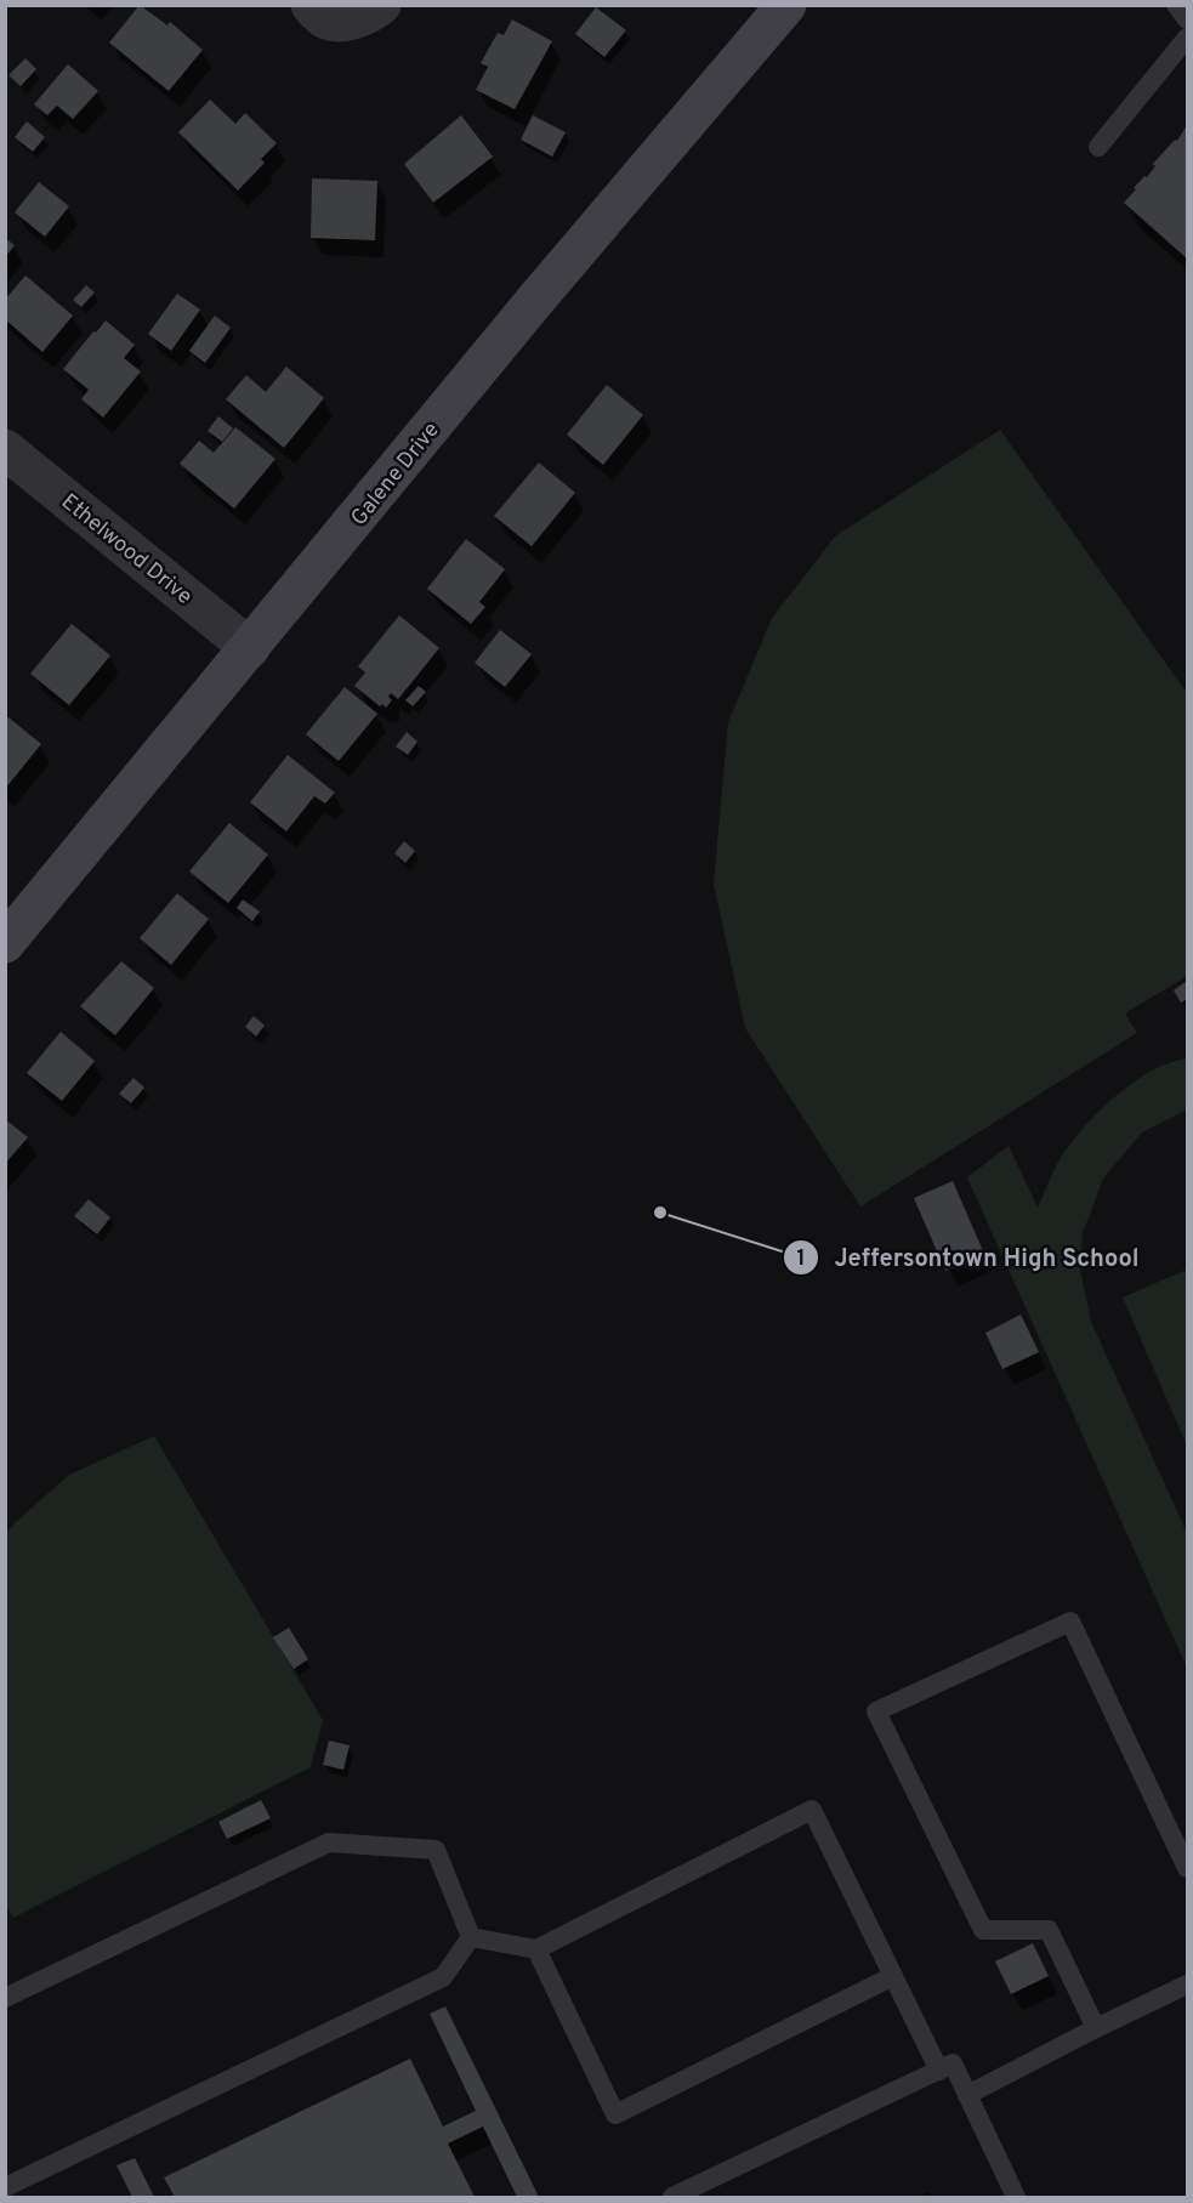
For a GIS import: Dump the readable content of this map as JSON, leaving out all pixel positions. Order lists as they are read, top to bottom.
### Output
{
  "streets": {
    "street": ["Galene Drive", "Ethelwood Drive"]
  },
  "crossings": [
    ["Galene Drive", "Ethelwood Drive"]
  ],
  "places": ["Jeffersontown High School"]
}
